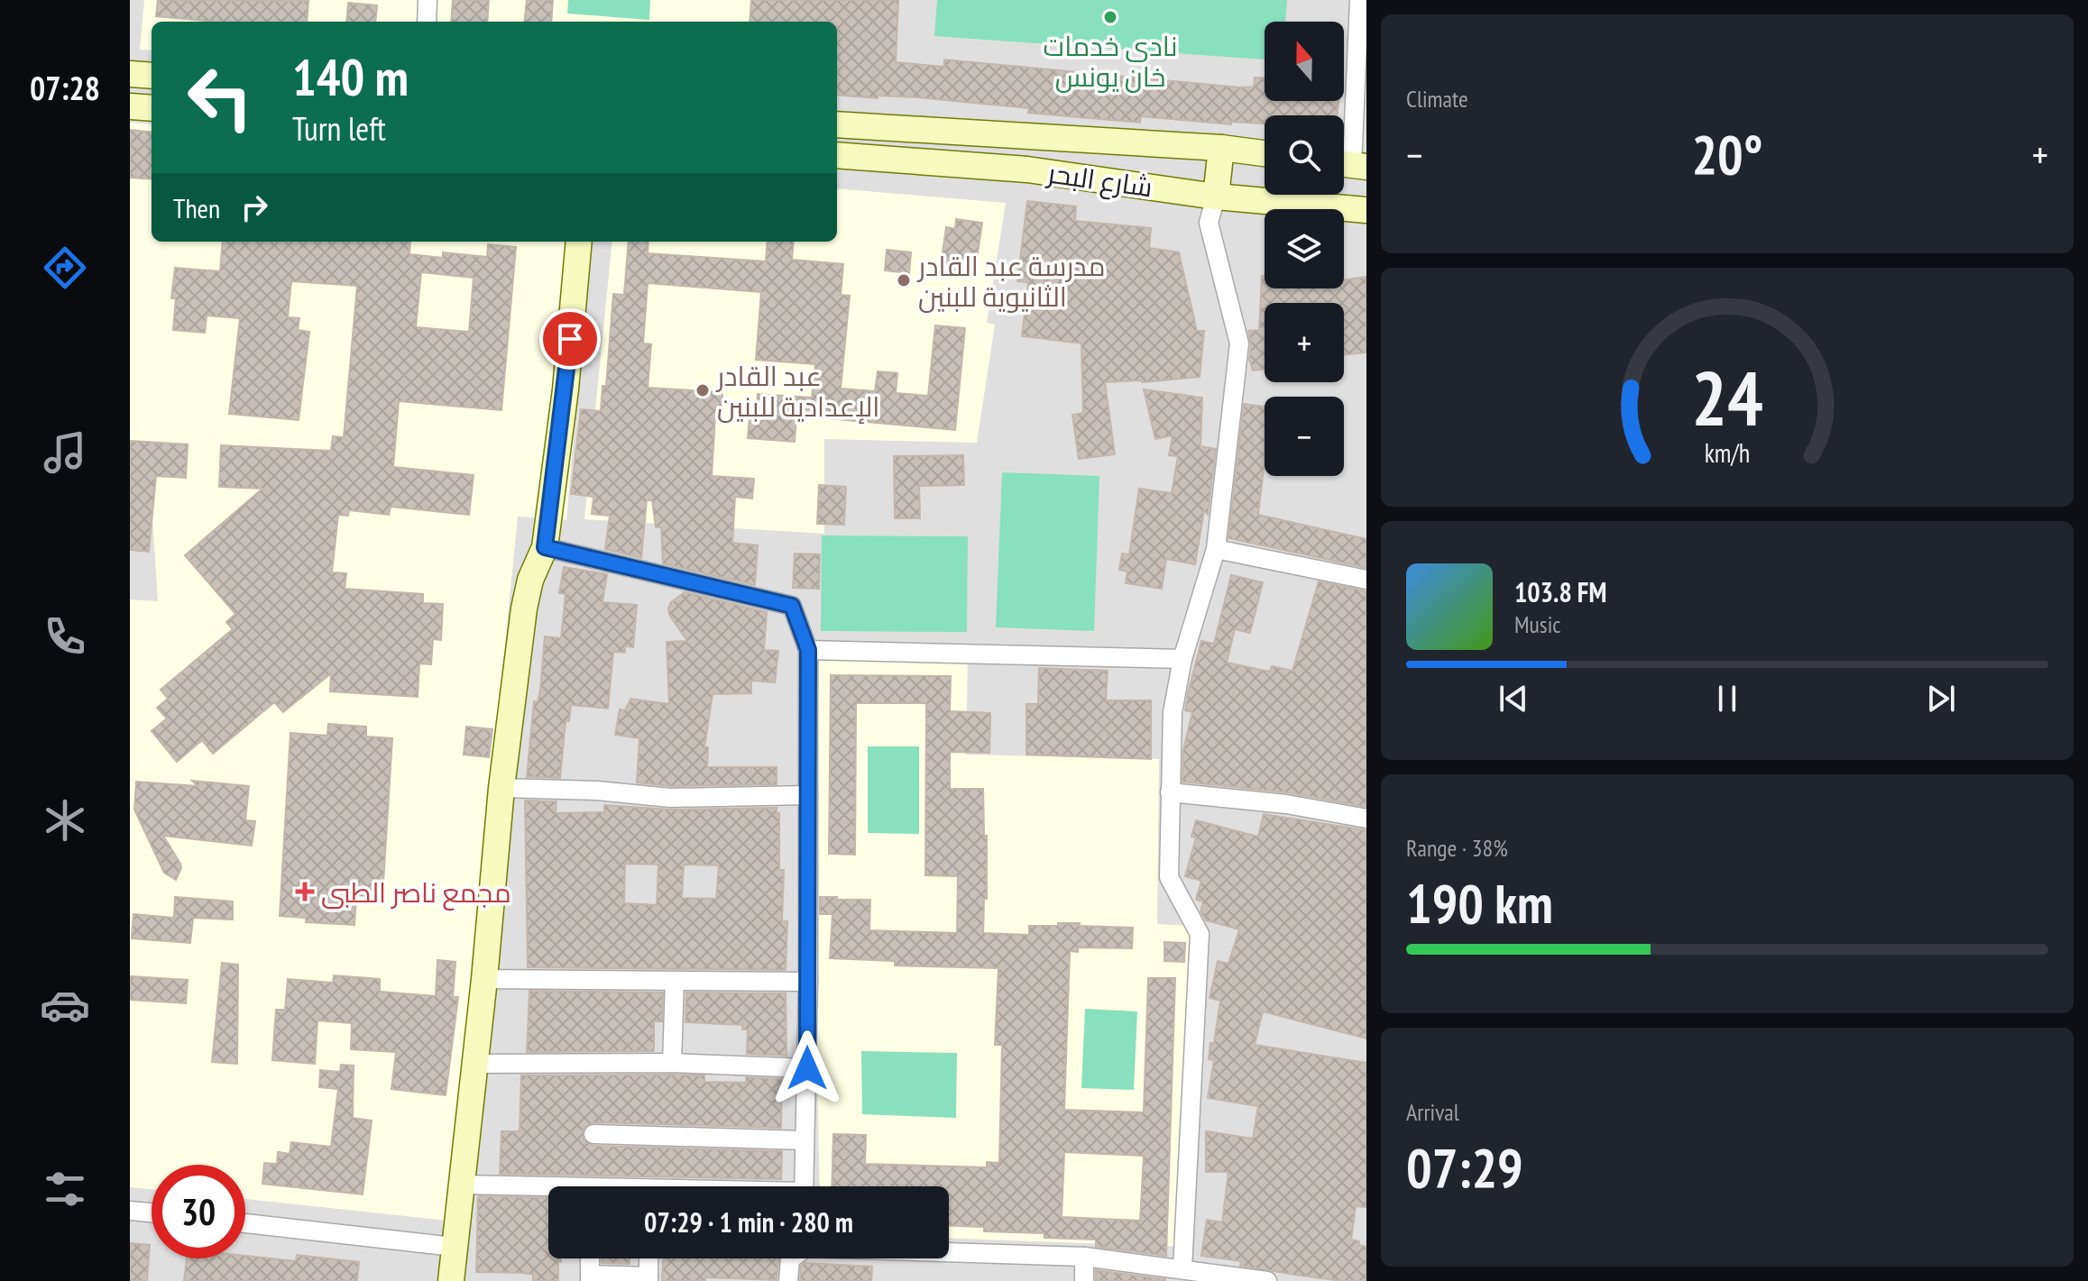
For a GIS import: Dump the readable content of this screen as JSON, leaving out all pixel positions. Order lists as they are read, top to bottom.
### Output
{
  "streets": {
    "main road": ["شارع البحر"]
  },
  "places": {
    "other": ["نادى خدمات خان يونس", "مدرسة عبد القادر الثانيوية للبنين", "عبد القادر الإعدادية للبنين"],
    "health": ["مجمع ناصر الطبى"]
  },
  "north": "top",
  "page": {
    "tabs": "07:28",
    "tile": [
      "Climate",
      ["Range · 38%", "190 km"],
      ["Arrival", "07:29"]
    ],
    "map_buttons": ["+", "−"],
    "turn": ["140 m", "Turn left"],
    "heat": ["−", "20°", "+"],
    "then": "Then",
    "song": ["103.8 FM", "Music"],
    "limit": "30",
    "trip": "07:29 · 1 min · 280 m",
    "gauge": ["24", "km/h"]
  }
}
